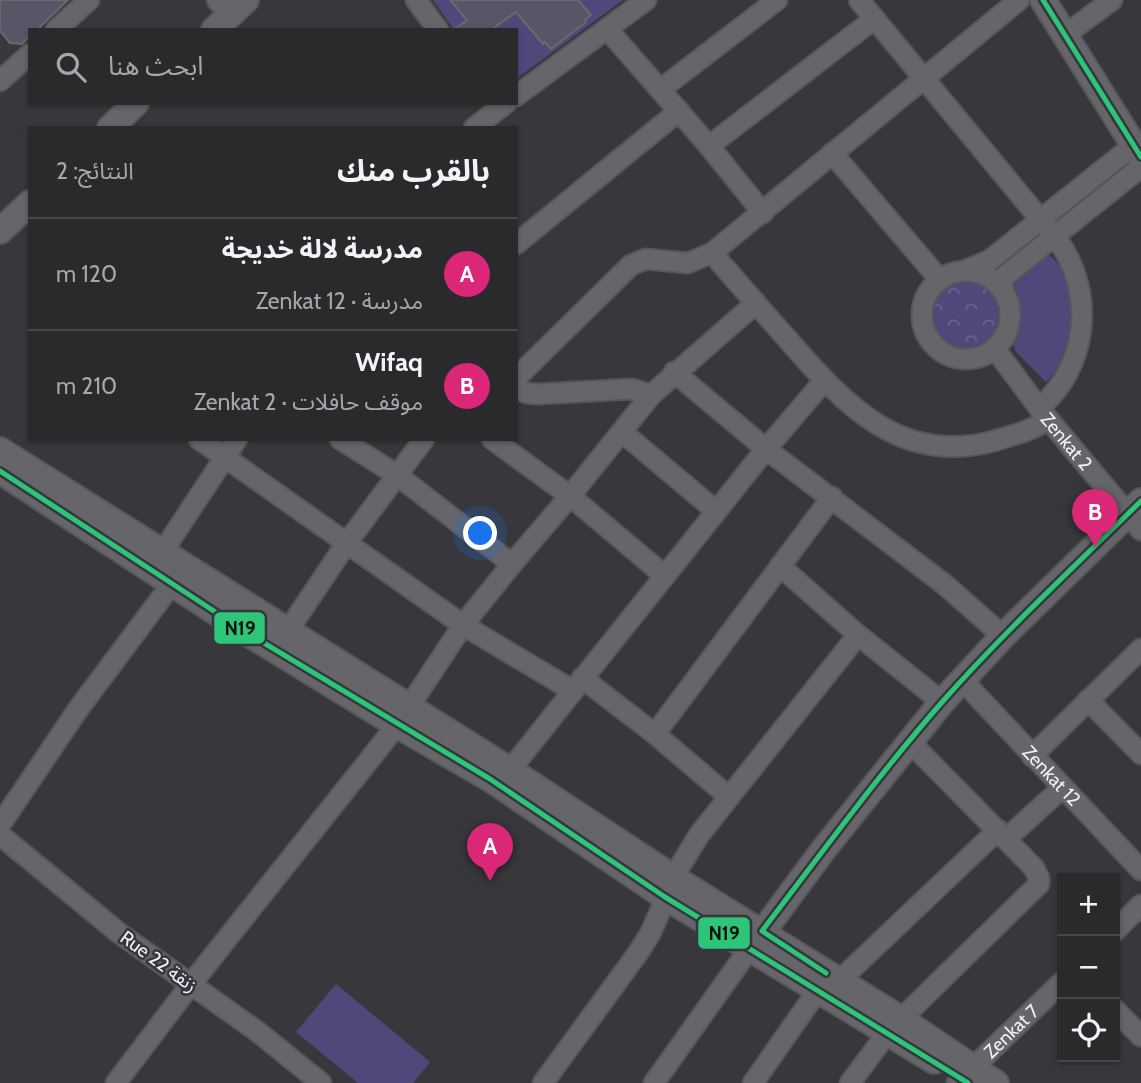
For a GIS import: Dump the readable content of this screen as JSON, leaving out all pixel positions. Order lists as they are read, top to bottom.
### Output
{
  "streets": {
    "street": [
      "Zenkat 2",
      "Zenkat 12",
      "Rue 22 زنقة",
      "Zenkat 7"
    ]
  },
  "lines": ["transit line N19"],
  "page": {
    "search": "ابحث هنا",
    "heading": ["بالقرب منك", "النتائج: 2"],
    "list": [
      {
        "mark": "A",
        "name": "مدرسة لالة خديجة",
        "note": "مدرسة · Zenkat 12",
        "value": "120 m"
      },
      {
        "mark": "B",
        "name": "Wifaq",
        "note": "موقف حافلات · Zenkat 2",
        "value": "210 m"
      }
    ],
    "pins": ["B", "A"],
    "map_buttons": ["+", "−"]
  }
}
